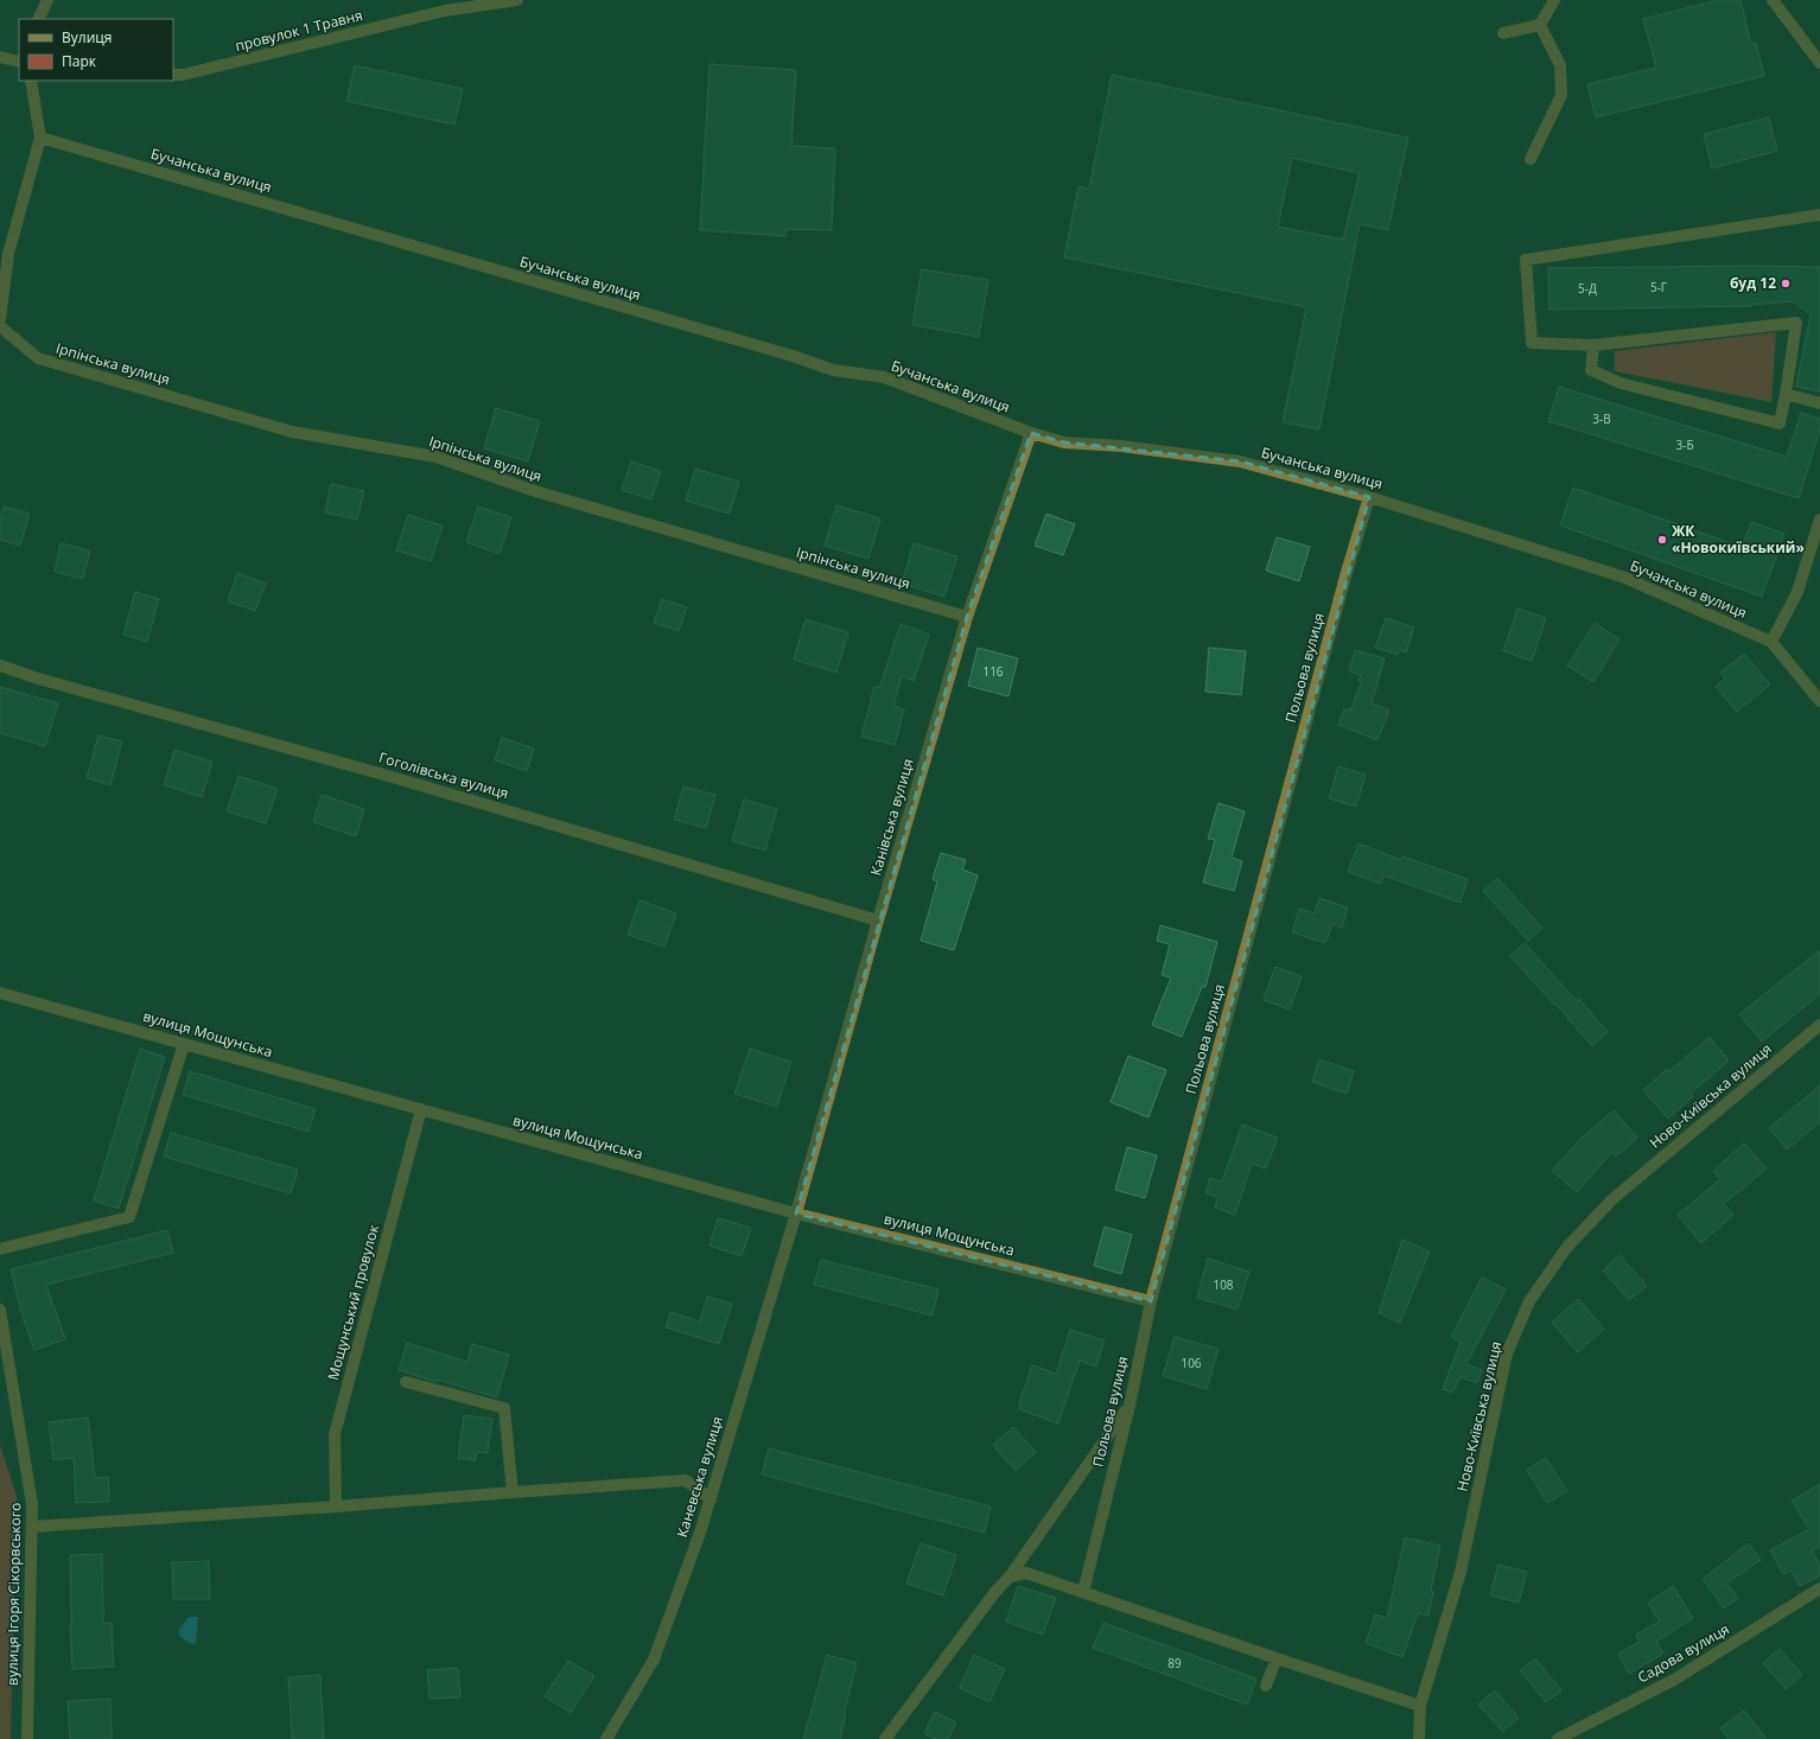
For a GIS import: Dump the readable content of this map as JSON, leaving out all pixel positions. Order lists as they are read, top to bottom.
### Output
{
  "streets": {
    "street": [
      "провулок 1 Травня",
      "Бучанська вулиця",
      "Ірпінська вулиця",
      "Польова вулиця",
      "Гоголівська вулиця",
      "Канівська вулиця",
      "вулиця Мощунська",
      "Ново-Київська вулиця",
      "Мощунський провулок",
      "Каневська вулиця",
      "вулиця Ігоря Сікорвського",
      "Садова вулиця"
    ]
  },
  "crossings": [
    ["Бучанська вулиця", "Польова вулиця"],
    ["Бучанська вулиця", "Канівська вулиця"],
    ["Ірпінська вулиця", "Канівська вулиця"],
    ["Польова вулиця", "вулиця Мощунська"],
    ["Гоголівська вулиця", "Канівська вулиця"],
    ["Канівська вулиця", "вулиця Мощунська"],
    ["Канівська вулиця", "Каневська вулиця"],
    ["вулиця Мощунська", "Мощунський провулок"],
    ["вулиця Мощунська", "Каневська вулиця"]
  ],
  "places": ["буд 12", "ЖК «Новокиївський»"],
  "house_numbers": [
    "5-Г",
    "5-Д",
    "3-В",
    "3-Б",
    "116",
    "108",
    "106",
    "89"
  ],
  "legend": ["Вулиця", "Парк"]
}
